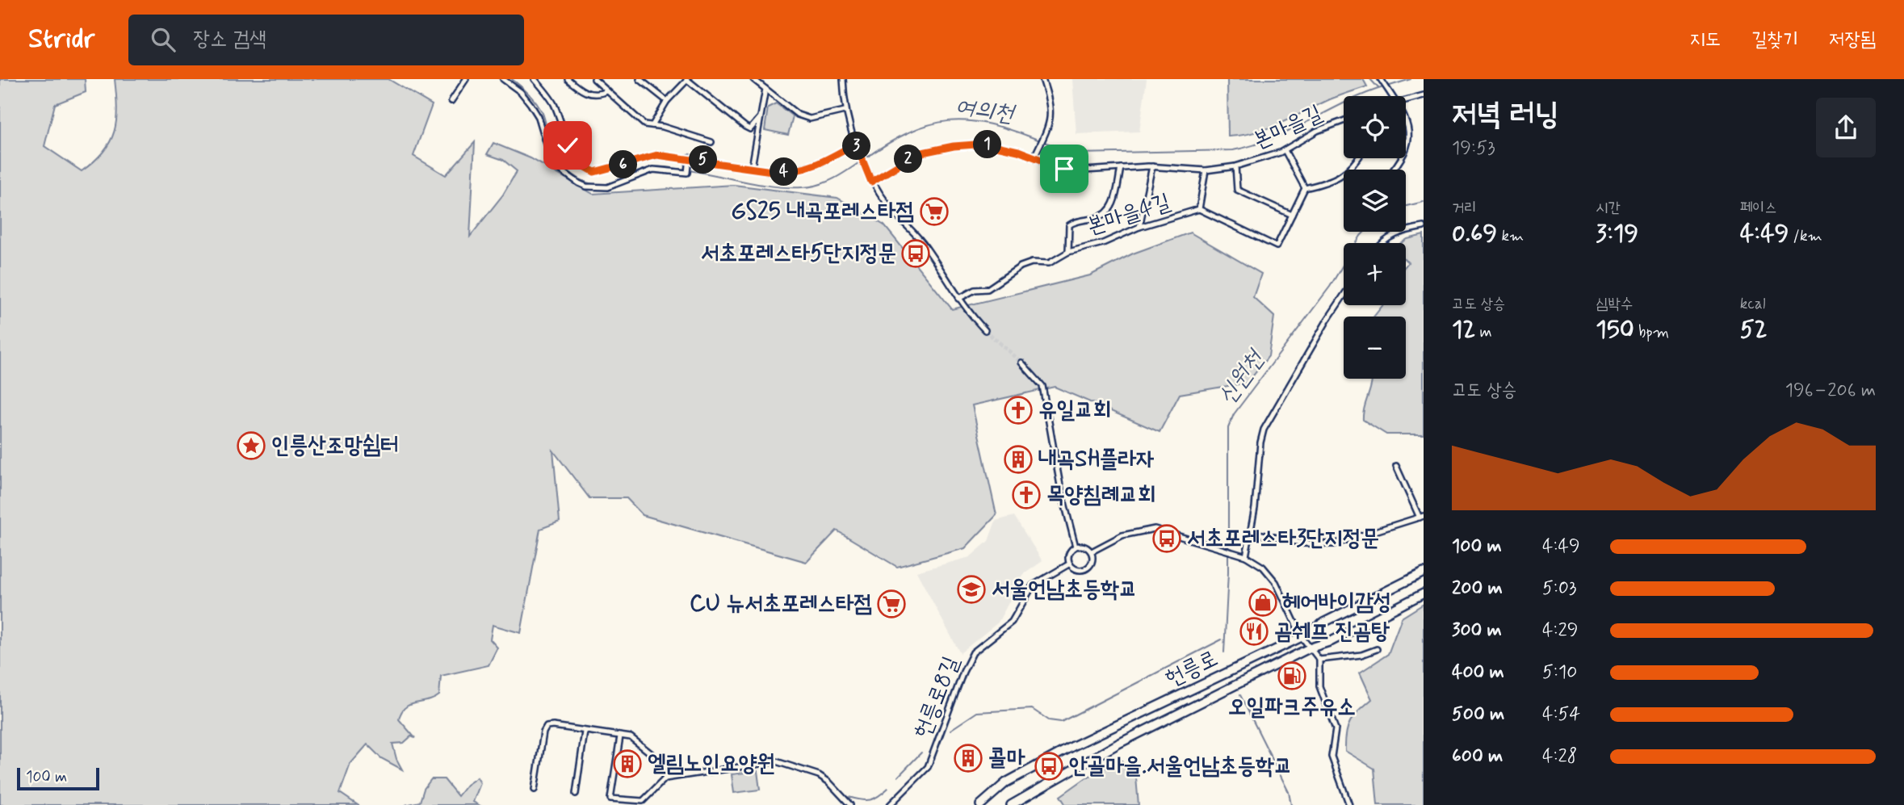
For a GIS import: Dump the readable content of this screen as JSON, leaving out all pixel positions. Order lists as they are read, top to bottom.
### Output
{
  "streets": {
    "main road": ["헌릉로"],
    "street": ["본마을길", "본마을4길", "헌릉로8길"]
  },
  "crossings": [
    ["본마을길", "본마을4길"]
  ],
  "water": ["여의천", "신원천"],
  "places": {
    "supermarket": ["GS25 내곡포레스타점", "CU 뉴서초포레스타점"],
    "bus stop": ["서초포레스타5단지정문", "서초포레스타3단지정문", "안골마을.서울언남초등학교"],
    "church": ["유일교회", "목양침례교회"],
    "place": ["인릉산조망쉼터"],
    "building": ["내곡SH플라자", "콜마", "엘림노인요양원"],
    "school or university": ["서울언남초등학교"],
    "shop": ["헤어바이감성"],
    "restaurant": ["곰쉐프 진곰탕"],
    "fuel station": ["오일파크주유소"]
  },
  "scale_bar": "100 m",
  "page": {
    "header": "Stridr",
    "search": "장소 검색",
    "nav": ["지도", "길찾기", "저장됨"],
    "heading": ["저녁 러닝", "19:53"],
    "map_buttons": ["+", "−"],
    "pins": [
      "1",
      "3",
      "2",
      "5",
      "6",
      "4"
    ],
    "stats": [
      ["거리", "0.69 km"],
      ["시간", "3:19"],
      ["페이스", "4:49 /km"],
      ["고도 상승", "12 m"],
      ["심박수", "150 bpm"],
      ["kcal", "52"]
    ],
    "chart": ["고도 상승", "196–206 m"],
    "list": [
      {
        "name": "100 m",
        "note": "4:49"
      },
      {
        "name": "200 m",
        "note": "5:03"
      },
      {
        "name": "300 m",
        "note": "4:29"
      },
      {
        "name": "400 m",
        "note": "5:10"
      },
      {
        "name": "500 m",
        "note": "4:54"
      },
      {
        "name": "600 m",
        "note": "4:28"
      }
    ],
    "scale": "100 m"
  }
}
